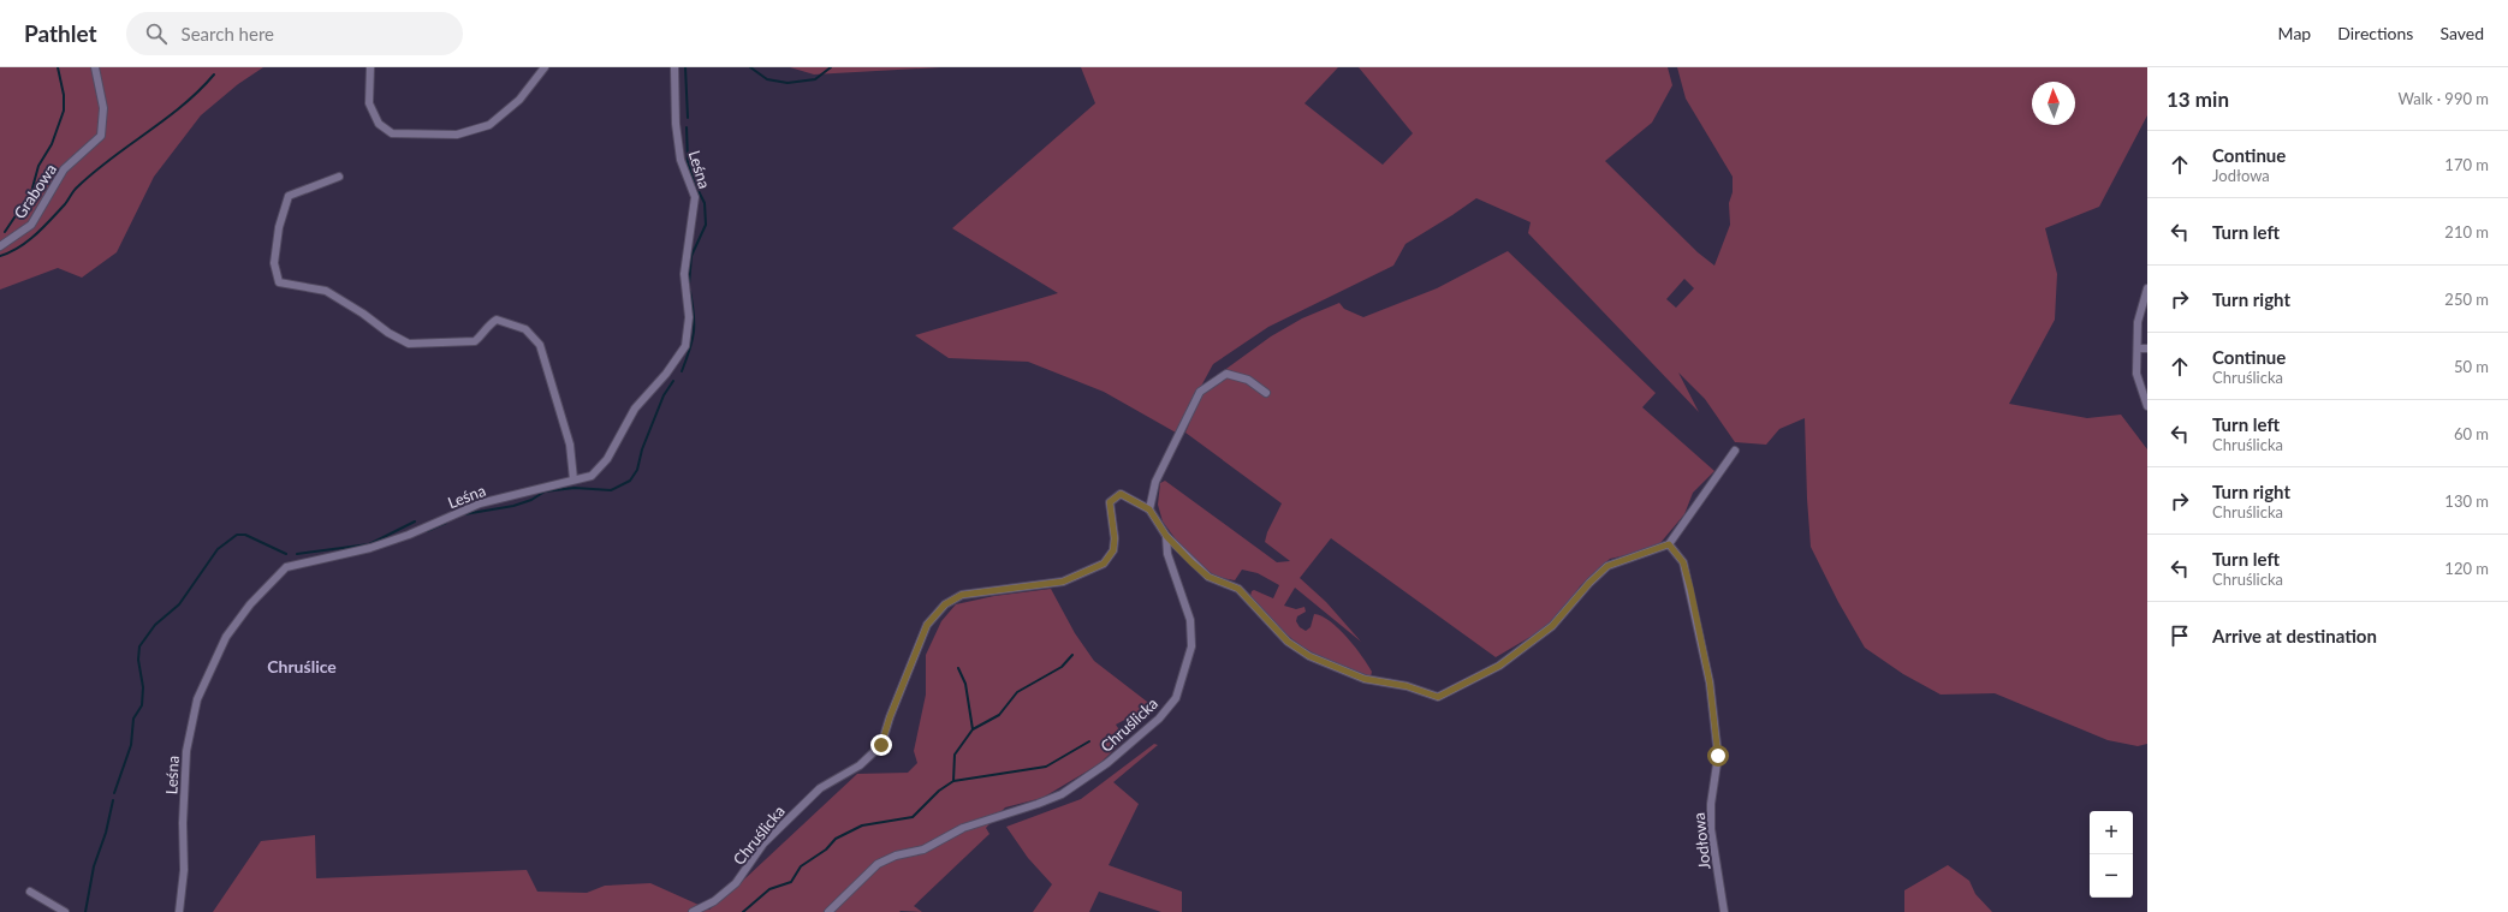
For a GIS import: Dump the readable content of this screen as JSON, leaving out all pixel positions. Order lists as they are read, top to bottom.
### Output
{
  "streets": {
    "street": [
      "Leśna",
      "Grabowa",
      "Chruślicka",
      "Jodłowa"
    ]
  },
  "districts": ["Chruślice"],
  "north": "top",
  "page": {
    "header": "Pathlet",
    "search": "Search here",
    "nav": ["Map", "Directions", "Saved"],
    "heading": ["13 min", "Walk · 990 m"],
    "list": [
      ["Continue", "Jodłowa", "170 m"],
      ["Turn left", "210 m"],
      ["Turn right", "250 m"],
      ["Continue", "Chruślicka", "50 m"],
      ["Turn left", "Chruślicka", "60 m"],
      ["Turn right", "Chruślicka", "130 m"],
      ["Turn left", "Chruślicka", "120 m"],
      "Arrive at destination"
    ],
    "map_buttons": ["+", "−"]
  }
}
